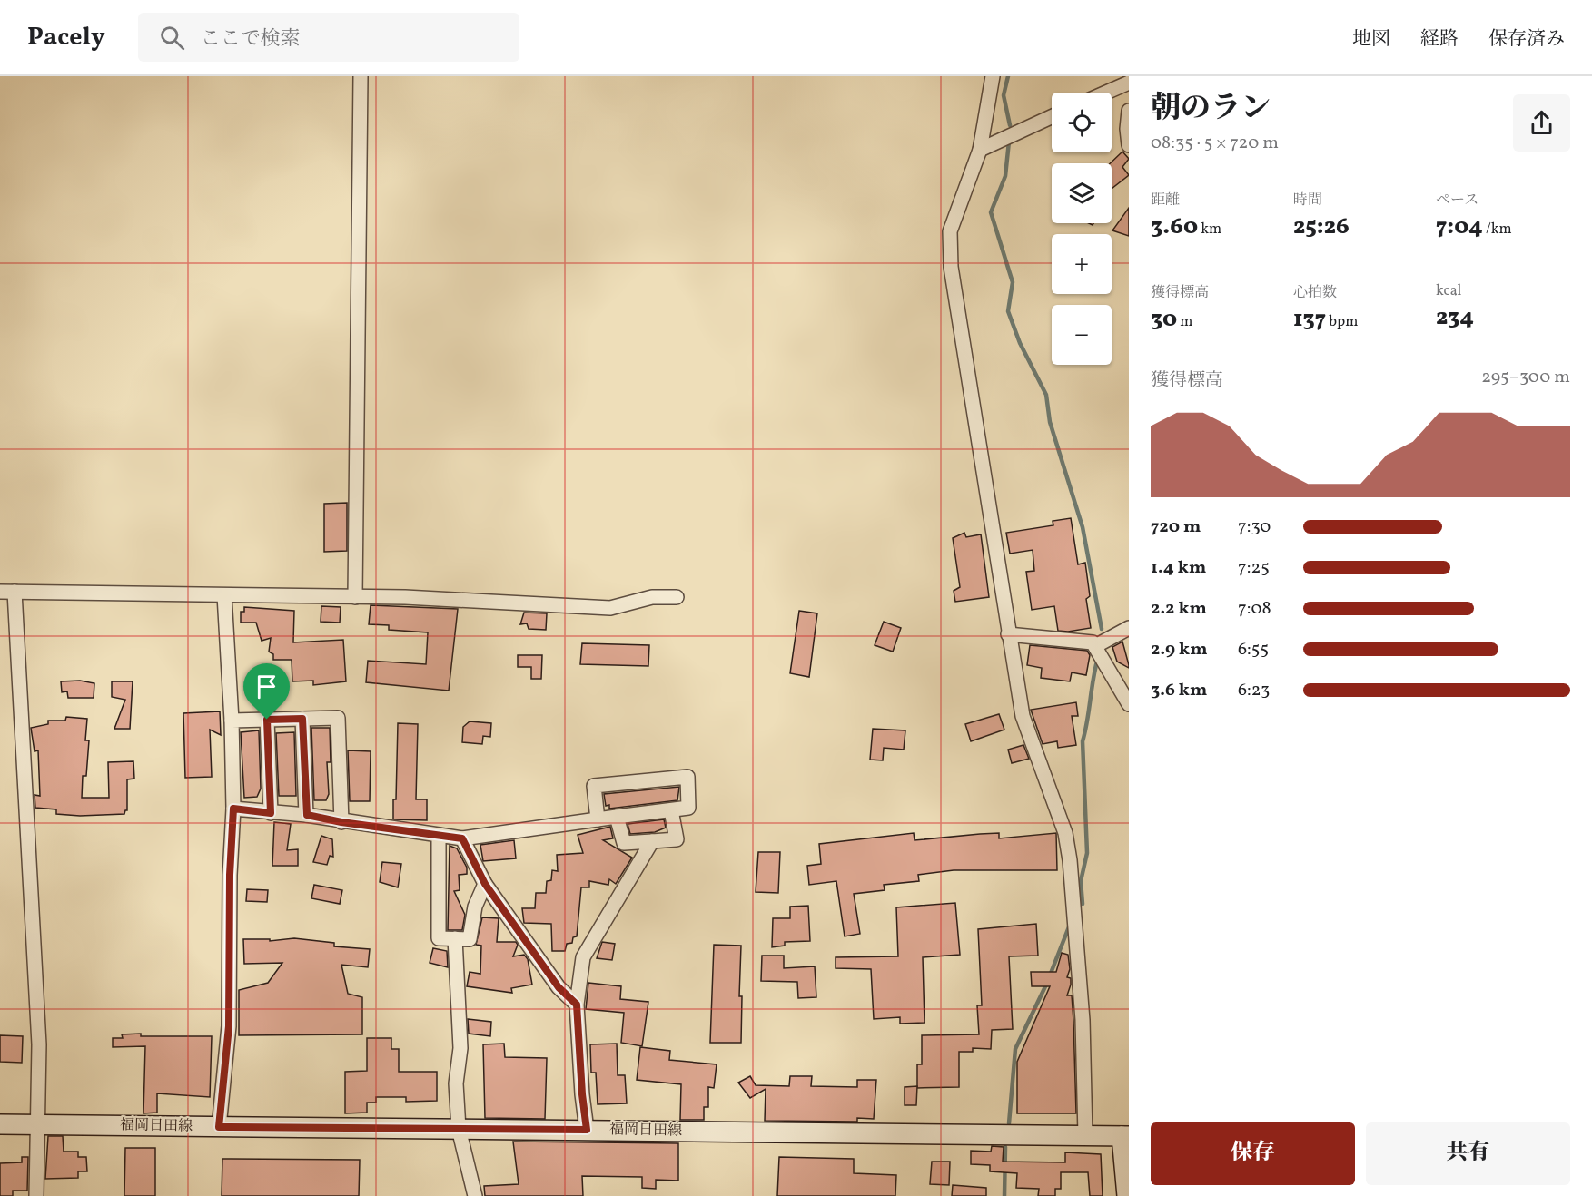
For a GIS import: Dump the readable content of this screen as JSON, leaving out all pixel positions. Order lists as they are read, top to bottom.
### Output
{
  "streets": {
    "main road": ["福岡日田線"]
  },
  "page": {
    "header": "Pacely",
    "search": "ここで検索",
    "nav": ["地図", "経路", "保存済み"],
    "heading": ["朝のラン", "08:35 · 5 × 720 m"],
    "map_buttons": ["+", "−"],
    "stats": [
      ["距離", "3.60 km"],
      ["時間", "25:26"],
      ["ペース", "7:04 /km"],
      ["獲得標高", "30 m"],
      ["心拍数", "137 bpm"],
      ["kcal", "234"]
    ],
    "chart": ["獲得標高", "295–300 m"],
    "list": [
      {
        "name": "720 m",
        "note": "7:30"
      },
      {
        "name": "1.4 km",
        "note": "7:25"
      },
      {
        "name": "2.2 km",
        "note": "7:08"
      },
      {
        "name": "2.9 km",
        "note": "6:55"
      },
      {
        "name": "3.6 km",
        "note": "6:23"
      }
    ],
    "buttons": ["保存", "共有"]
  }
}
